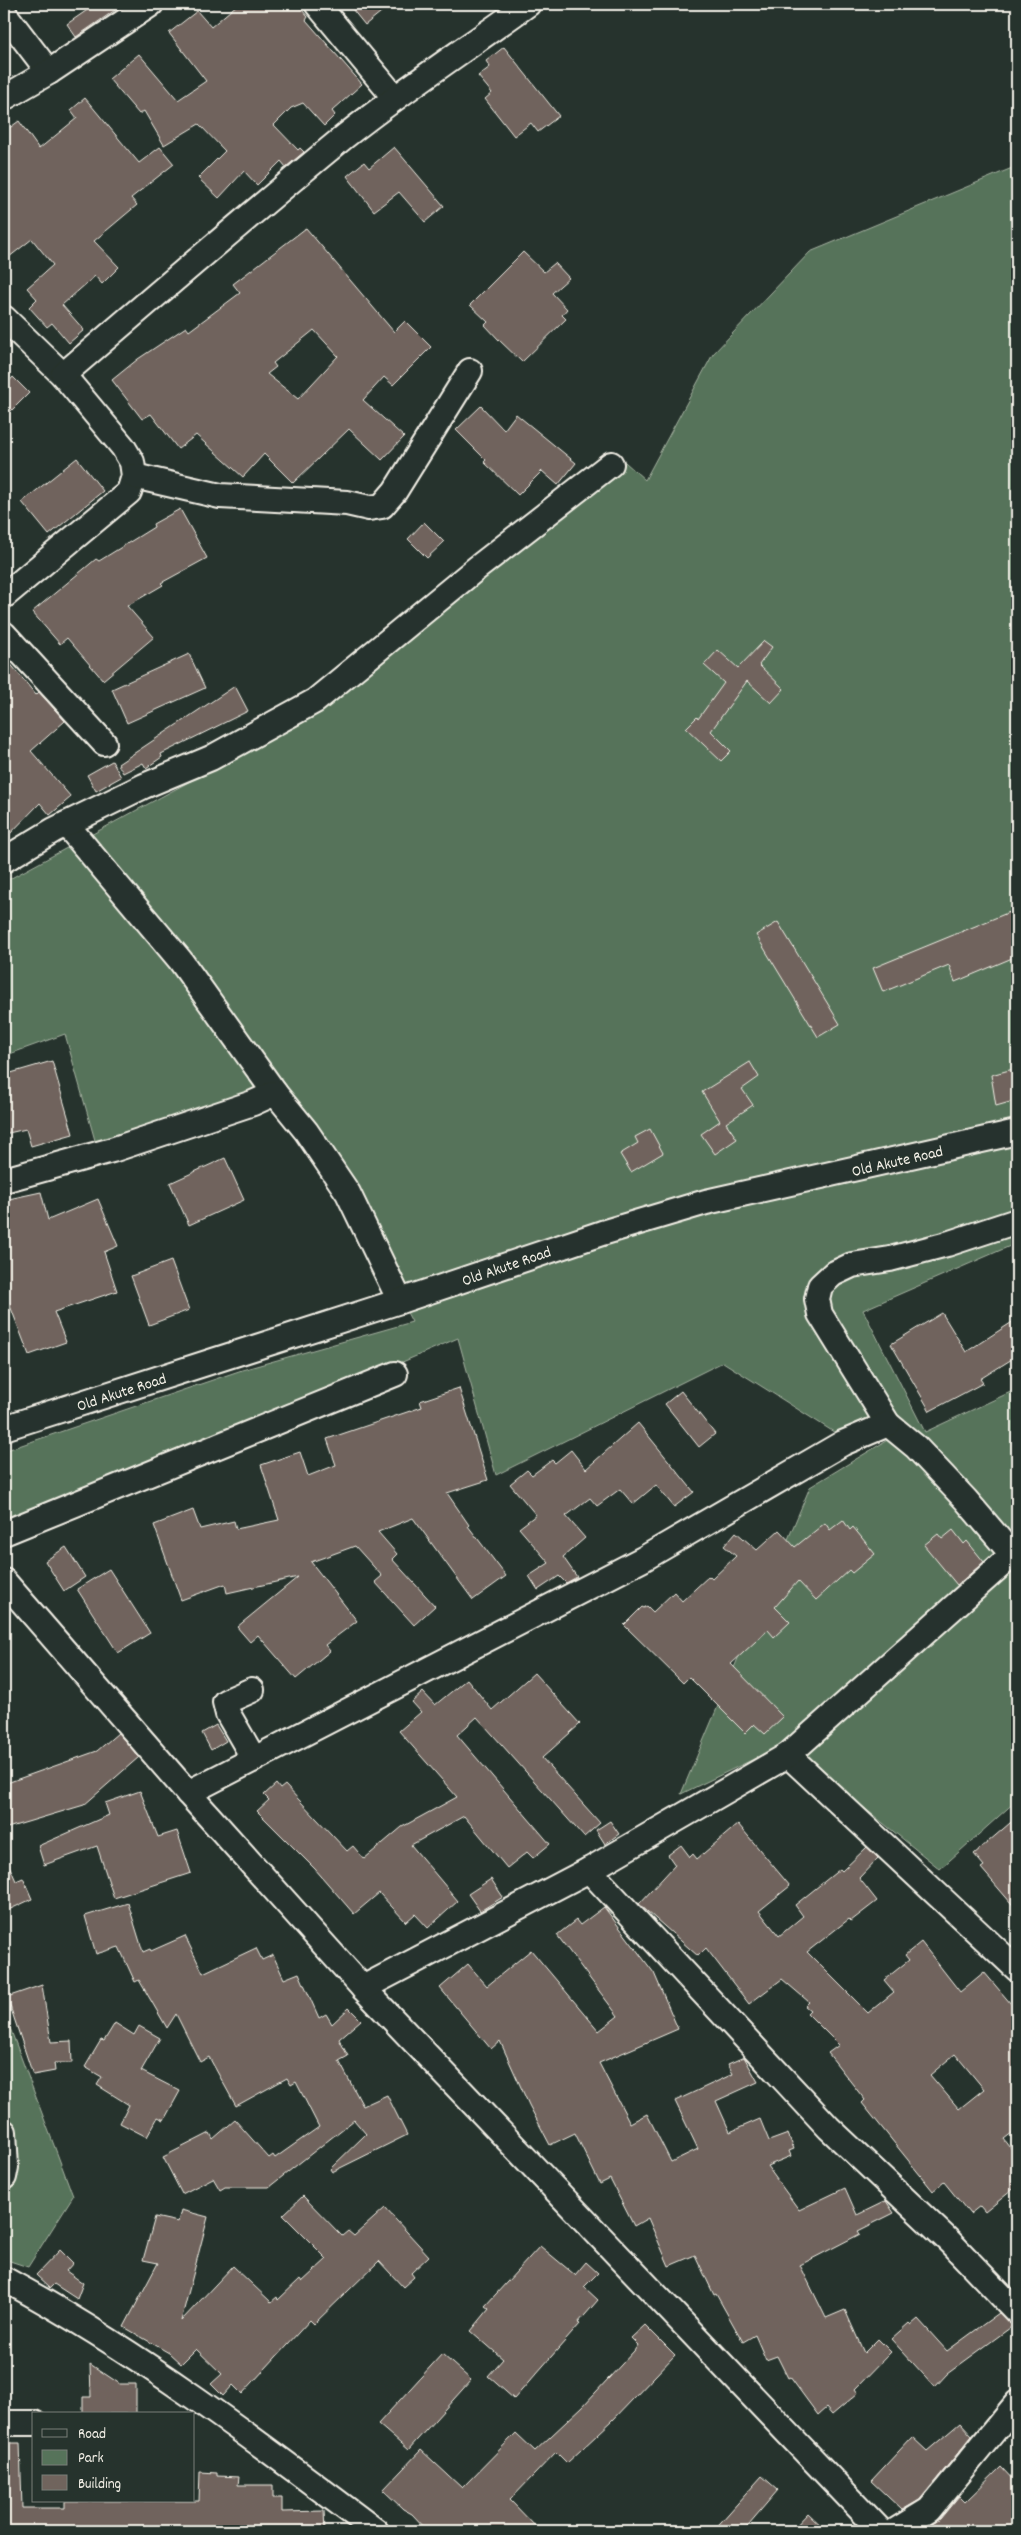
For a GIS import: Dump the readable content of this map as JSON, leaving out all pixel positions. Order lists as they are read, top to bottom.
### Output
{
  "streets": {
    "street": ["Old Akute Road"]
  },
  "legend": ["Road", "Park", "Building"]
}
